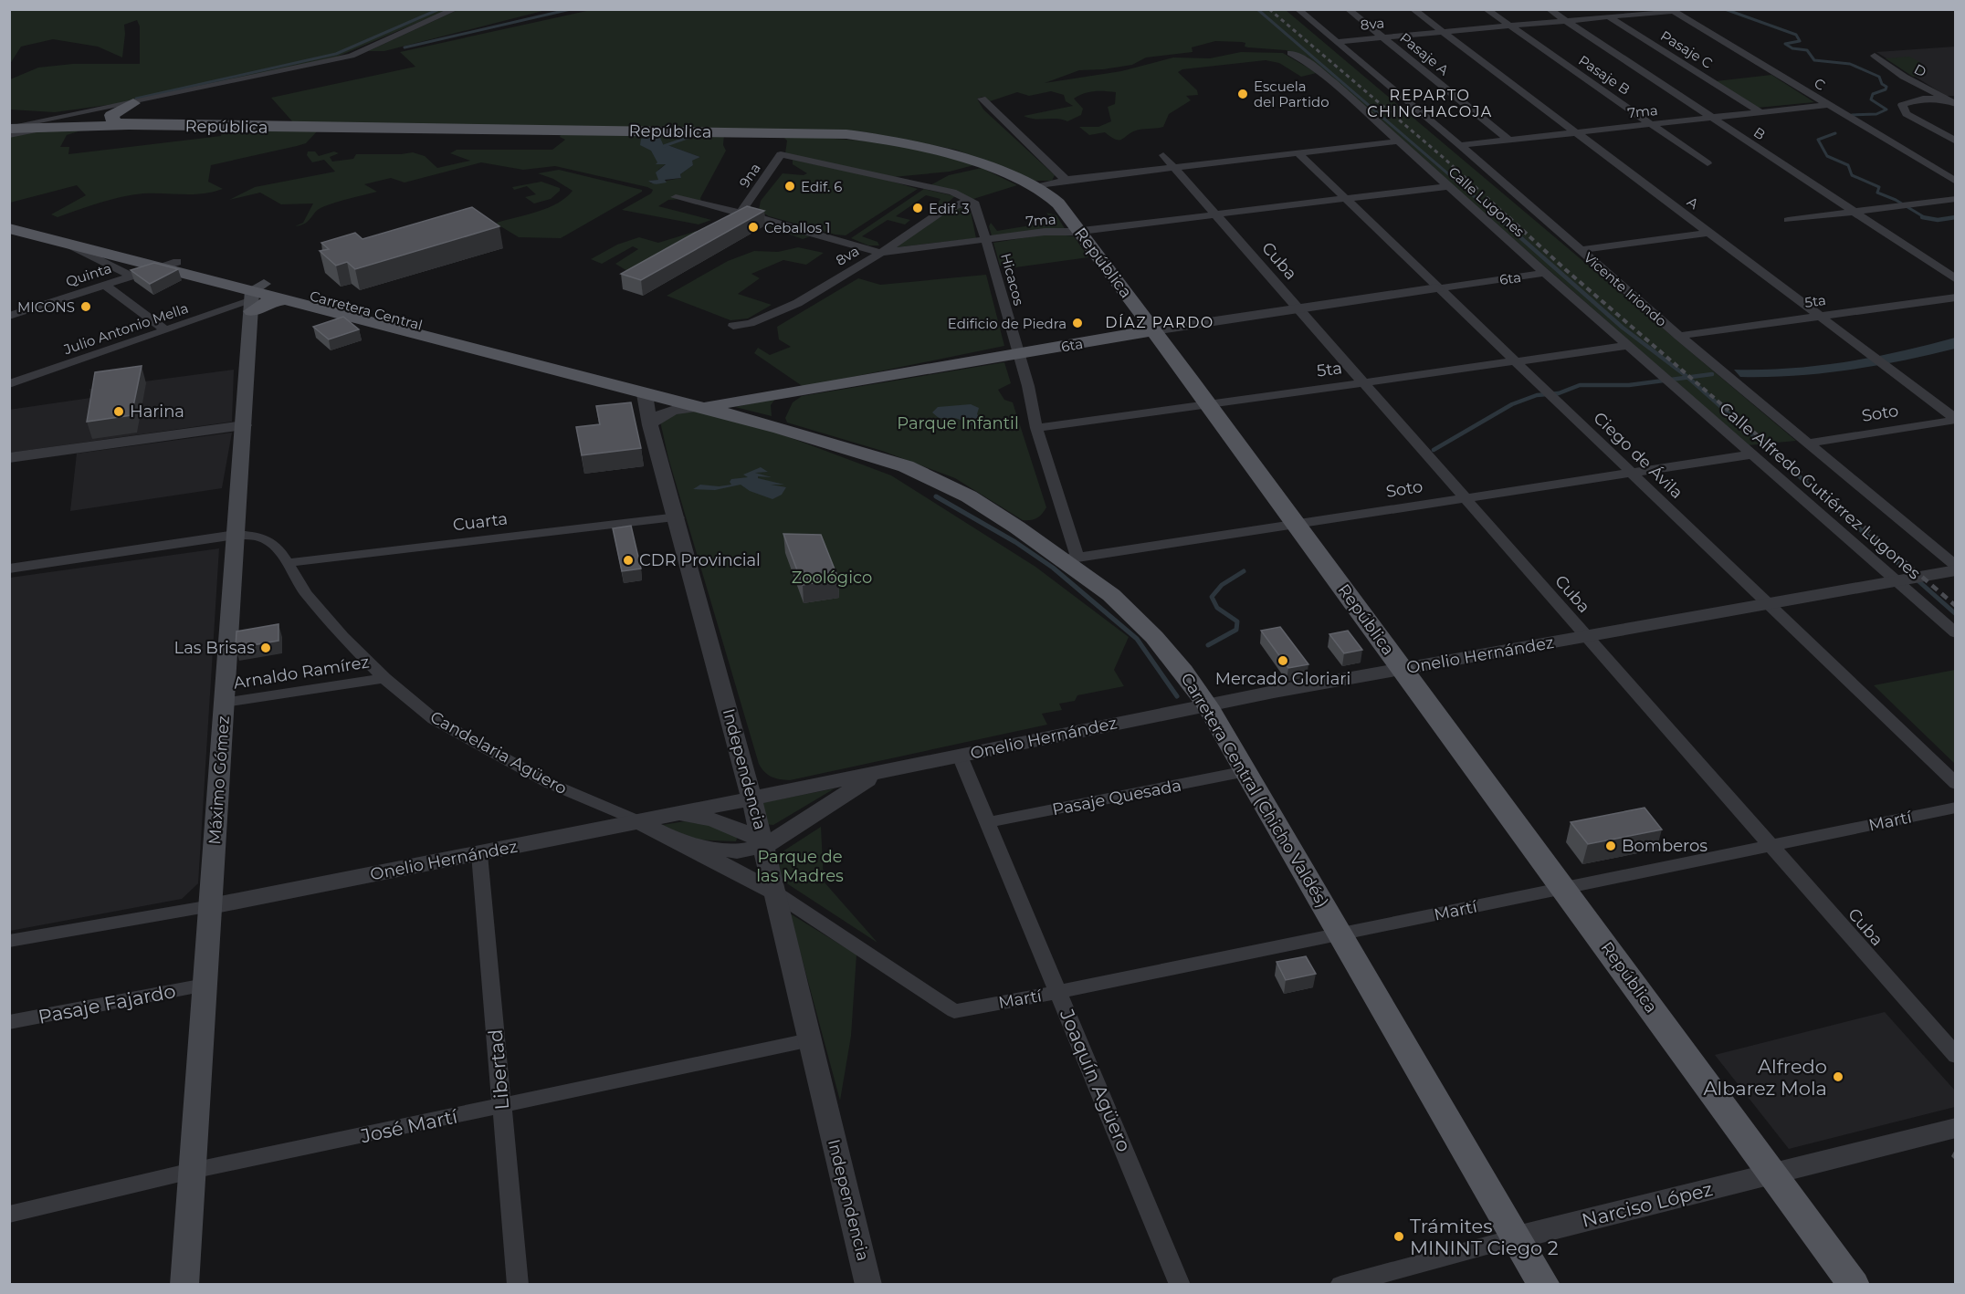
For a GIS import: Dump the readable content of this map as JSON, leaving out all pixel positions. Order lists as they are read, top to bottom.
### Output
{
  "streets": {
    "main road": [
      "República",
      "6ta",
      "Carretera Central",
      "Máximo Gómez",
      "Carretera Central (Chicho Valdés)"
    ],
    "street": [
      "8va",
      "Pasaje C",
      "Pasaje A",
      "D",
      "Pasaje B",
      "C",
      "7ma",
      "B",
      "9na",
      "Calle Lugones",
      "A",
      "Cuba",
      "Quinta",
      "Hicacos",
      "Vicente Iriondo",
      "5ta",
      "Julio Antonio Mella",
      "Soto",
      "Ciego de Ávila",
      "Calle Alfredo Gutiérrez Lugones",
      "Cuarta",
      "Onelio Hernández",
      "Arnaldo Ramírez",
      "Candelaria Agüero",
      "Independencia",
      "Pasaje Quesada",
      "Martí",
      "Pasaje Fajardo",
      "Libertad",
      "Joaquín Agüero",
      "José Martí",
      "Narciso López"
    ]
  },
  "crossings": [
    ["8va", "Pasaje C"],
    ["8va", "Pasaje A"],
    ["8va", "Pasaje B"],
    ["8va", "C"],
    ["8va", "7ma"],
    ["8va", "B"],
    ["8va", "9na"],
    ["8va", "A"],
    ["8va", "Hicacos"],
    ["8va", "Vicente Iriondo"],
    ["Pasaje C", "7ma"],
    ["Pasaje A", "7ma"],
    ["Pasaje B", "7ma"],
    ["C", "7ma"],
    ["7ma", "República"],
    ["7ma", "B"],
    ["7ma", "9na"],
    ["7ma", "Calle Lugones"],
    ["7ma", "A"],
    ["7ma", "Cuba"],
    ["7ma", "Hicacos"],
    ["7ma", "Vicente Iriondo"],
    ["7ma", "Ciego de Ávila"],
    ["República", "6ta"],
    ["República", "5ta"],
    ["República", "Soto"],
    ["República", "Onelio Hernández"],
    ["República", "Martí"],
    ["República", "Narciso López"],
    ["9na", "Hicacos"],
    ["Calle Lugones", "6ta"],
    ["Calle Lugones", "5ta"],
    ["Calle Lugones", "Calle Alfredo Gutiérrez Lugones"],
    ["A", "5ta"],
    ["A", "Soto"],
    ["Cuba", "6ta"],
    ["Cuba", "5ta"],
    ["Cuba", "Soto"],
    ["Cuba", "Onelio Hernández"],
    ["Cuba", "Martí"],
    ["Quinta", "Carretera Central"],
    ["6ta", "Hicacos"],
    ["6ta", "Carretera Central"],
    ["6ta", "Ciego de Ávila"],
    ["6ta", "Carretera Central (Chicho Valdés)"],
    ["Hicacos", "5ta"],
    ["Hicacos", "Soto"],
    ["Hicacos", "Carretera Central (Chicho Valdés)"],
    ["Vicente Iriondo", "5ta"],
    ["Vicente Iriondo", "Soto"],
    ["5ta", "Ciego de Ávila"],
    ["Carretera Central", "Julio Antonio Mella"],
    ["Carretera Central", "Independencia"],
    ["Carretera Central", "Máximo Gómez"],
    ["Carretera Central", "Carretera Central (Chicho Valdés)"],
    ["Julio Antonio Mella", "Máximo Gómez"],
    ["Soto", "Ciego de Ávila"],
    ["Soto", "Calle Alfredo Gutiérrez Lugones"],
    ["Soto", "Carretera Central (Chicho Valdés)"],
    ["Ciego de Ávila", "Onelio Hernández"],
    ["Calle Alfredo Gutiérrez Lugones", "Onelio Hernández"],
    ["Cuarta", "Candelaria Agüero"],
    ["Cuarta", "Independencia"],
    ["Onelio Hernández", "Candelaria Agüero"],
    ["Onelio Hernández", "Independencia"],
    ["Onelio Hernández", "Máximo Gómez"],
    ["Onelio Hernández", "Carretera Central (Chicho Valdés)"],
    ["Onelio Hernández", "Libertad"],
    ["Onelio Hernández", "Joaquín Agüero"],
    ["Arnaldo Ramírez", "Candelaria Agüero"],
    ["Arnaldo Ramírez", "Máximo Gómez"],
    ["Candelaria Agüero", "Máximo Gómez"],
    ["Independencia", "Martí"],
    ["Independencia", "José Martí"],
    ["Máximo Gómez", "Pasaje Fajardo"],
    ["Máximo Gómez", "José Martí"],
    ["Carretera Central (Chicho Valdés)", "Pasaje Quesada"],
    ["Carretera Central (Chicho Valdés)", "Martí"],
    ["Carretera Central (Chicho Valdés)", "Narciso López"],
    ["Pasaje Quesada", "Joaquín Agüero"],
    ["Martí", "Joaquín Agüero"],
    ["Libertad", "José Martí"]
  ],
  "districts": ["REPARTO CHINCHACOJA", "DÍAZ PARDO"],
  "parks": ["Parque Infantil", "Zoológico", "Parque de las Madres"],
  "places": [
    "Escuela del Partido",
    "Edif. 6",
    "Edif. 3",
    "Ceballos 1",
    "MICONS",
    "Edificio de Piedra",
    "Harina",
    "CDR Provincial",
    "Las Brisas",
    "Mercado Gloriari",
    "Bomberos",
    "Alfredo Albarez Mola",
    "Trámites MININT Ciego 2"
  ]
}
